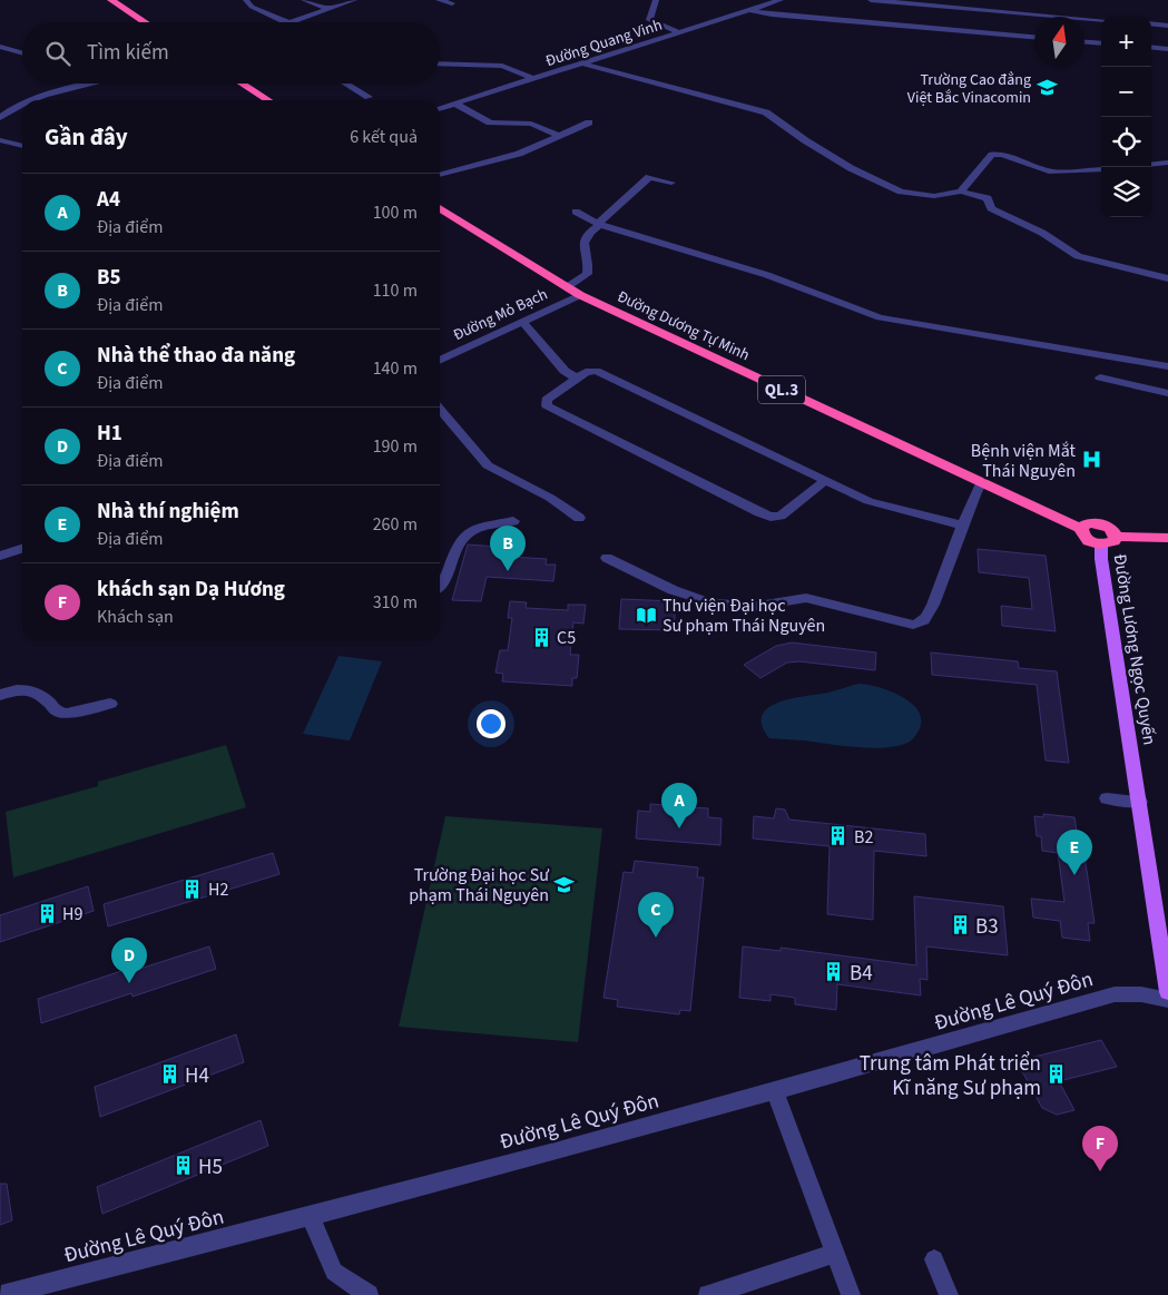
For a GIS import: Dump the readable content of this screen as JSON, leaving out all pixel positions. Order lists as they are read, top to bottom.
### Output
{
  "streets": {
    "highway": ["Đường Dương Tự Minh", "QL.3"],
    "main road": ["Đường Lương Ngọc Quyến"],
    "street": ["Đường Quang Vinh", "Đường Mỏ Bạch", "Đường Lê Quý Đôn"]
  },
  "crossings": [
    ["Đường Mỏ Bạch", "Đường Dương Tự Minh"],
    ["Đường Dương Tự Minh", "QL.3"],
    ["QL.3", "Đường Lương Ngọc Quyến"]
  ],
  "places": {
    "school or university": ["Trường Cao đẳng Việt Bắc Vinacomin", "Trường Đại học Sư phạm Thái Nguyên"],
    "hospital": ["Bệnh viện Mắt Thái Nguyên"],
    "library": ["Thư viện Đại học Sư phạm Thái Nguyên"],
    "building": [
      "C5",
      "B2",
      "H2",
      "H9",
      "B3",
      "B4",
      "H4",
      "Trung tâm Phát triển Kĩ năng Sư phạm",
      "H5"
    ]
  },
  "north": "top",
  "page": {
    "map_buttons": ["+", "−"],
    "search": "Tìm kiếm",
    "heading": ["Gần đây", "6 kết quả"],
    "list": [
      {
        "mark": "A",
        "name": "A4",
        "note": "Địa điểm",
        "value": "100 m"
      },
      {
        "mark": "B",
        "name": "B5",
        "note": "Địa điểm",
        "value": "110 m"
      },
      {
        "mark": "C",
        "name": "Nhà thể thao đa năng",
        "note": "Địa điểm",
        "value": "140 m"
      },
      {
        "mark": "D",
        "name": "H1",
        "note": "Địa điểm",
        "value": "190 m"
      },
      {
        "mark": "E",
        "name": "Nhà thí nghiệm",
        "note": "Địa điểm",
        "value": "260 m"
      },
      {
        "mark": "F",
        "name": "khách sạn Dạ Hương",
        "note": "Khách sạn",
        "value": "310 m"
      }
    ],
    "pins": [
      "B",
      "A",
      "E",
      "C",
      "D",
      "F"
    ]
  }
}
